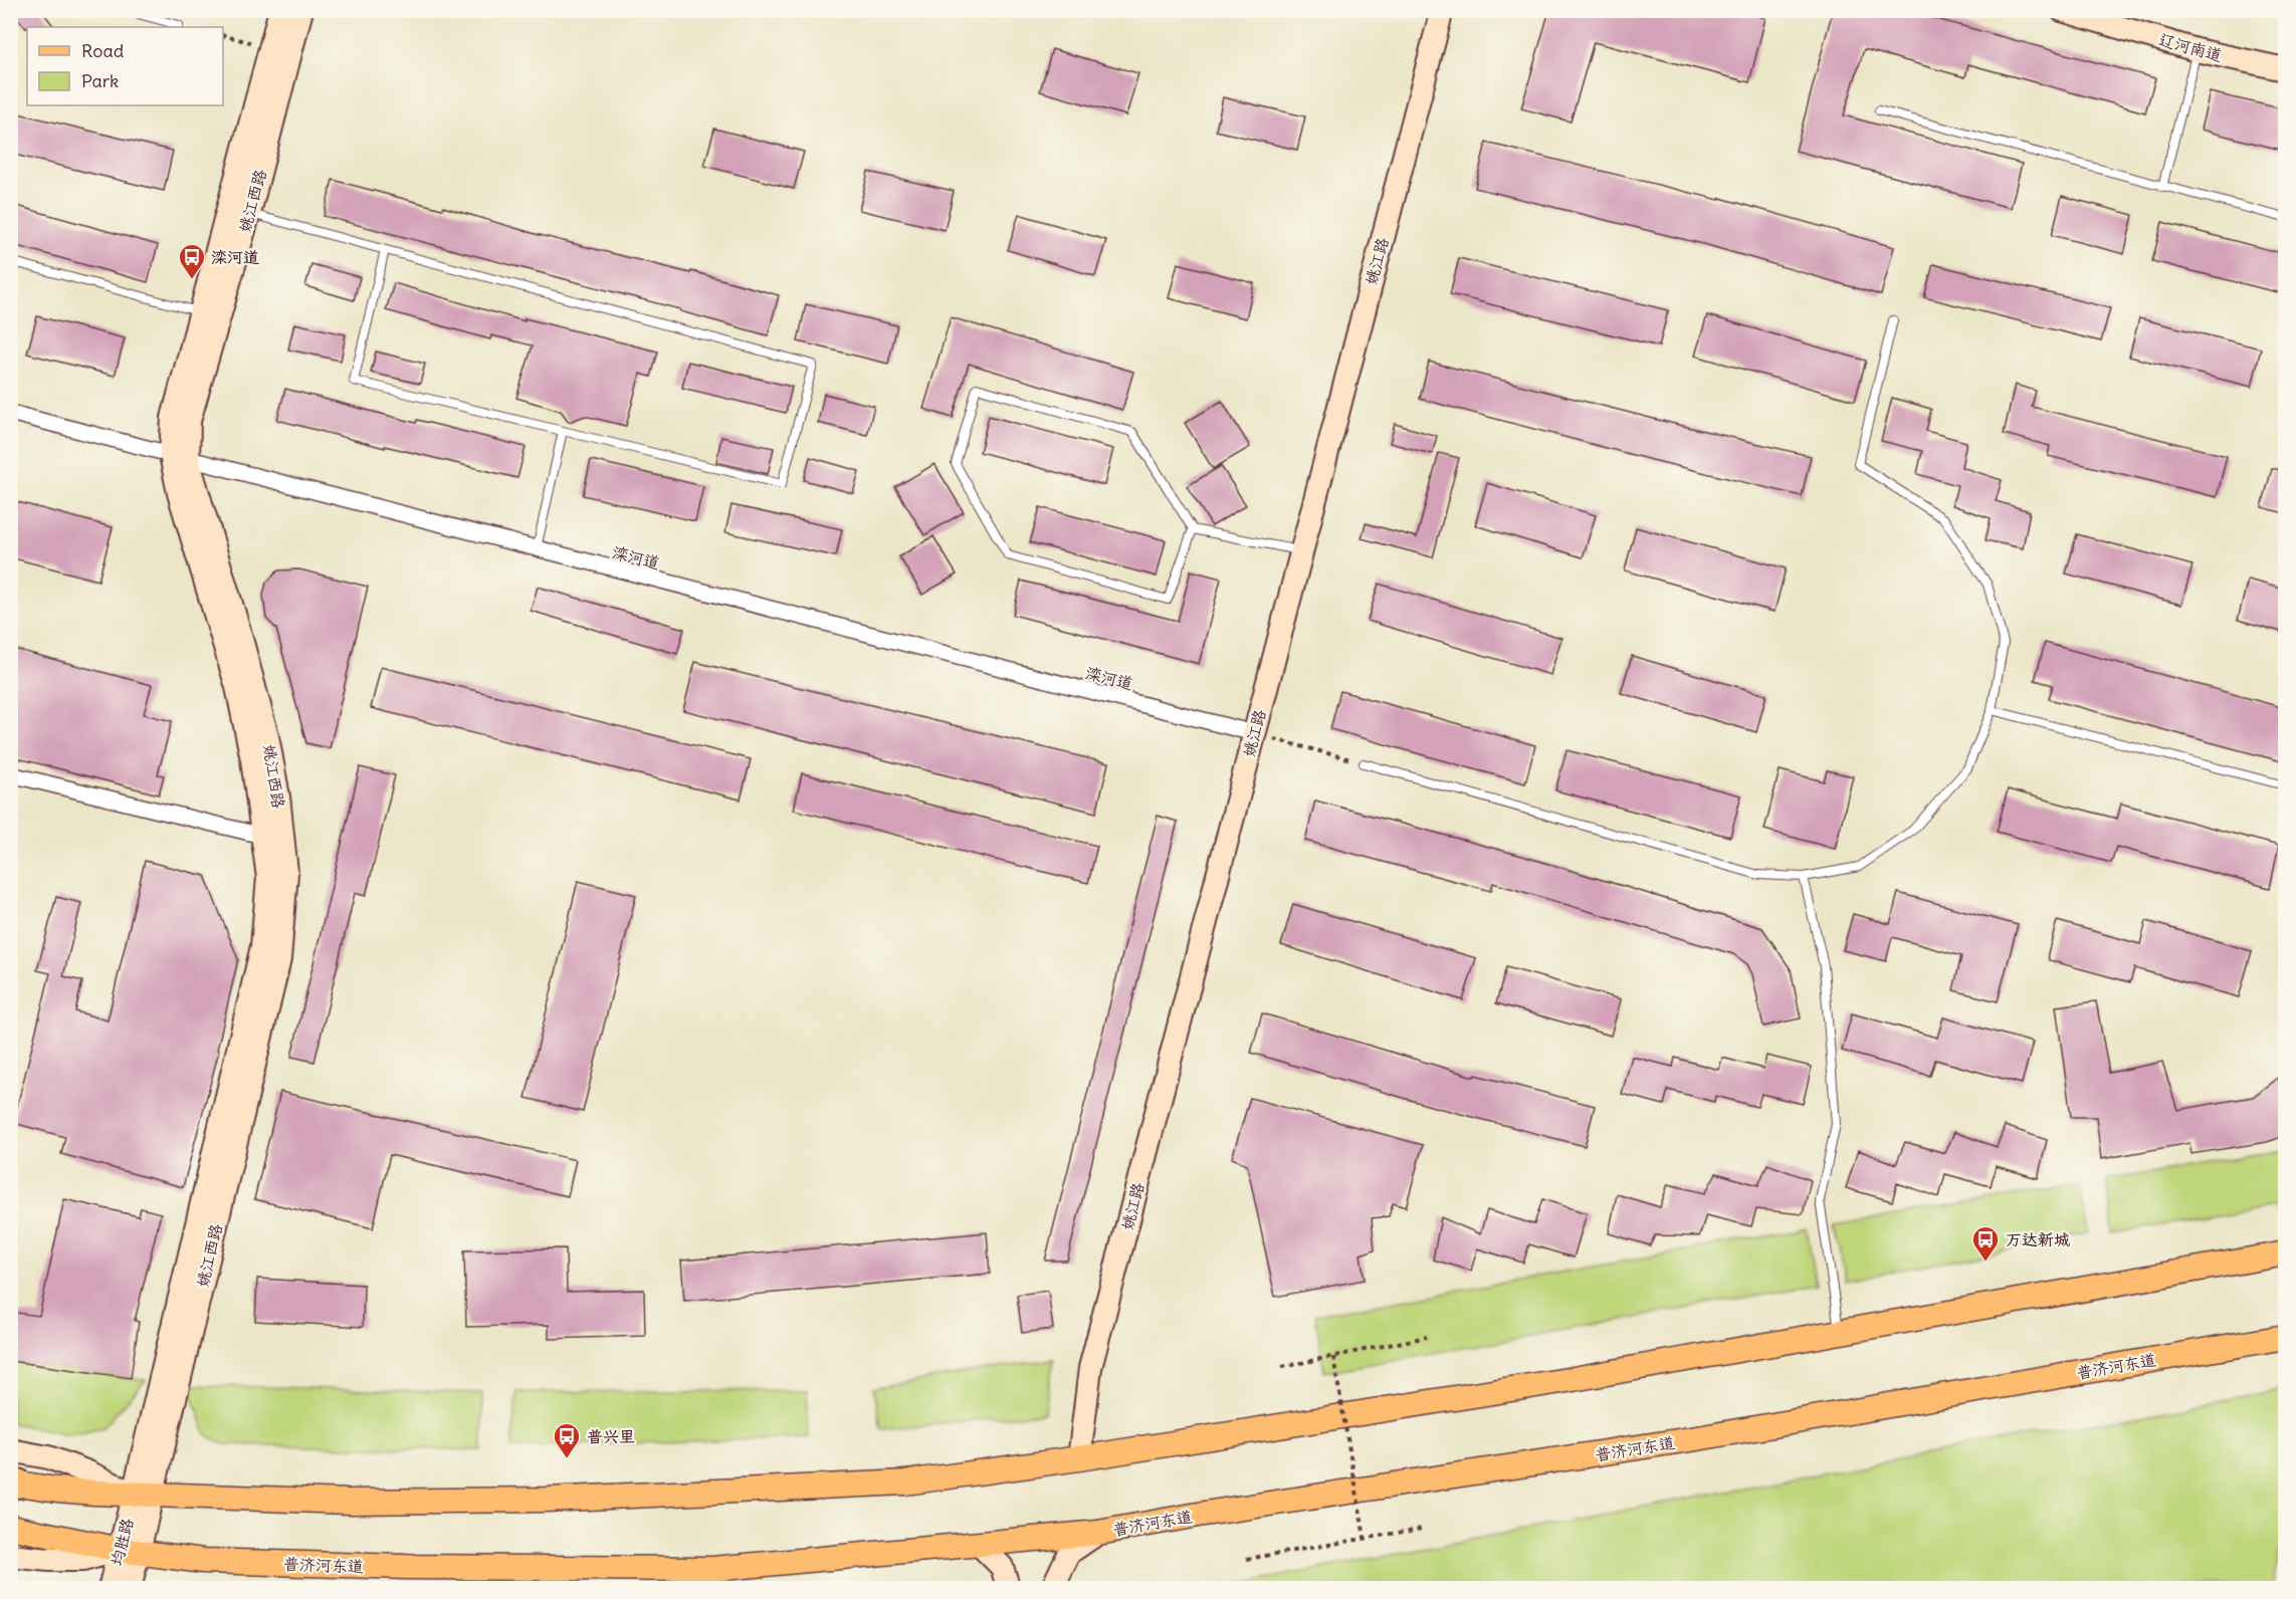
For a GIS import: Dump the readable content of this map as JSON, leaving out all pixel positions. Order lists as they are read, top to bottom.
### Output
{
  "streets": {
    "main road": ["普济河东道"],
    "street": [
      "辽河南道",
      "姚江西路",
      "姚江路",
      "滦河道",
      "均胜路"
    ]
  },
  "crossings": [
    ["姚江西路", "滦河道"],
    ["姚江西路", "均胜路"],
    ["姚江路", "滦河道"],
    ["普济河东道", "均胜路"]
  ],
  "places": {
    "bus stop": ["滦河道", "万达新城", "普兴里"]
  },
  "legend": ["Road", "Park"]
}
